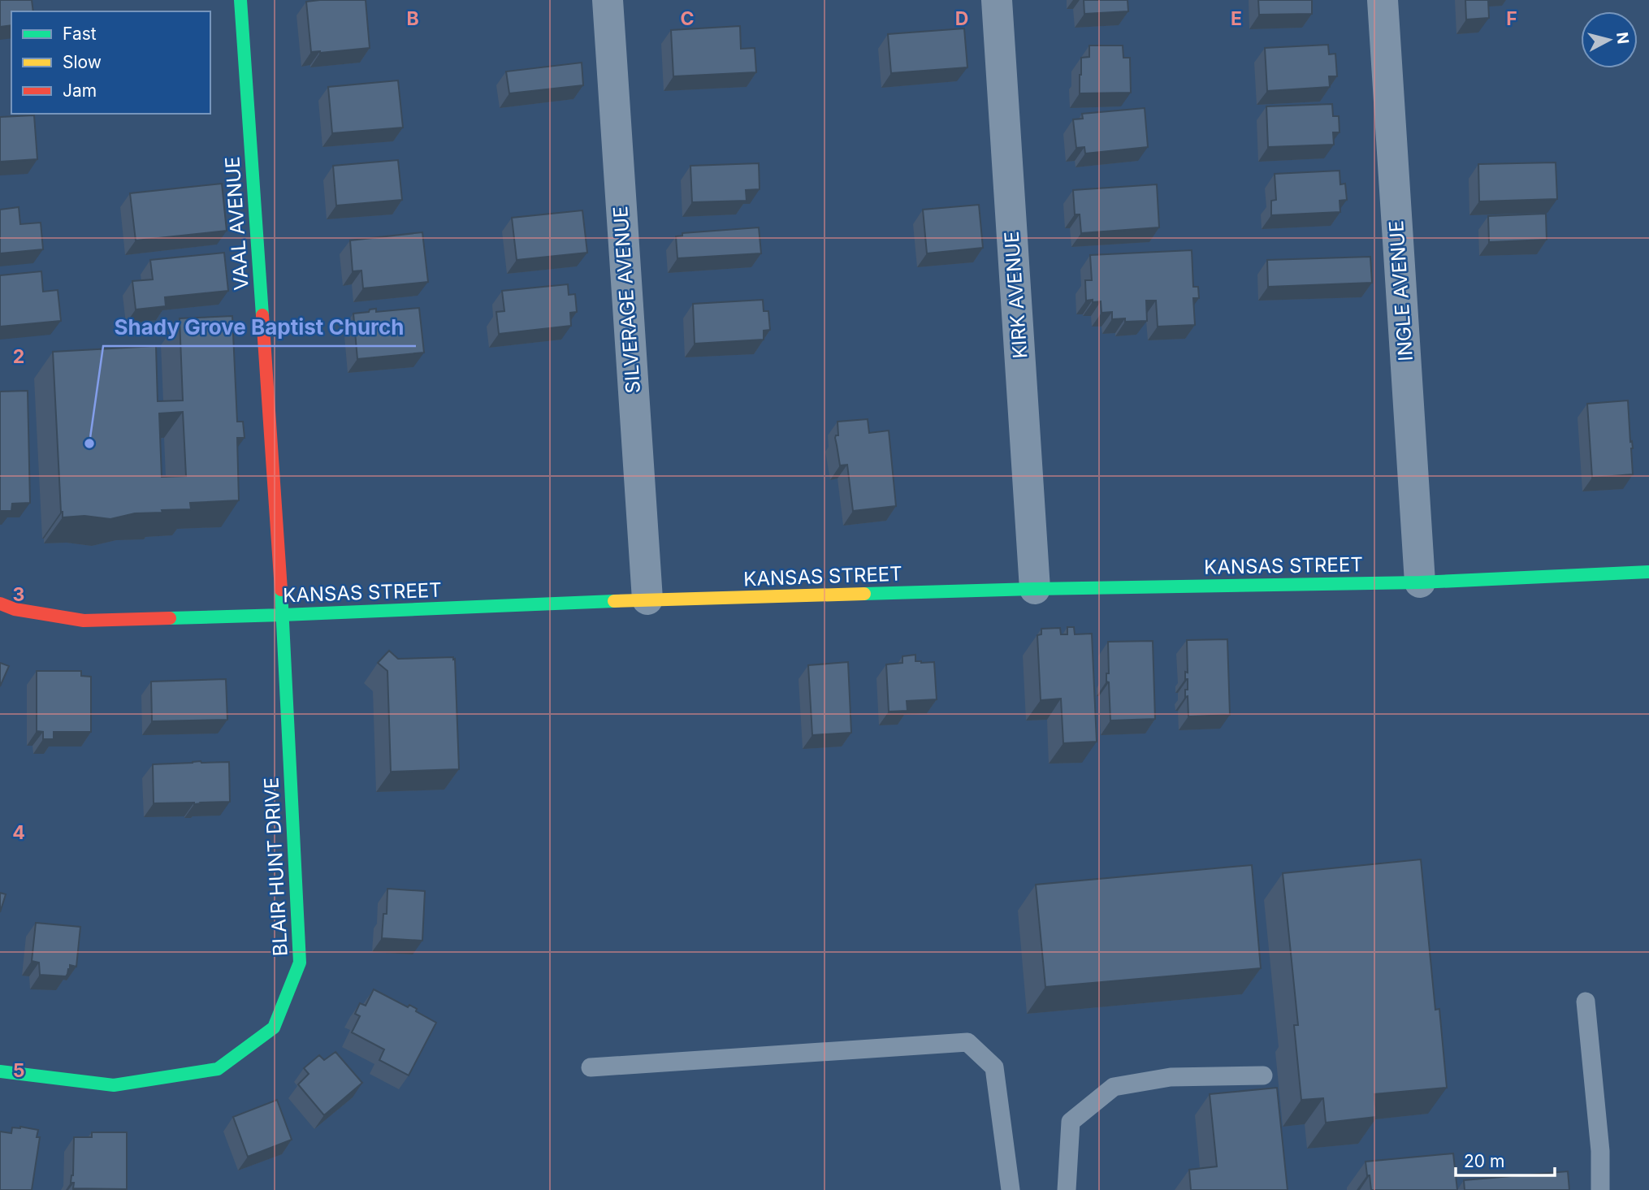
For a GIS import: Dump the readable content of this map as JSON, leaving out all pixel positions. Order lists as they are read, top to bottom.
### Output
{
  "streets": {
    "street": [
      "VAAL AVENUE",
      "INGLE AVENUE",
      "KIRK AVENUE",
      "SILVERAGE AVENUE",
      "KANSAS STREET",
      "BLAIR HUNT DRIVE"
    ]
  },
  "crossings": [
    ["VAAL AVENUE", "KANSAS STREET"],
    ["VAAL AVENUE", "BLAIR HUNT DRIVE"],
    ["INGLE AVENUE", "KANSAS STREET"],
    ["KIRK AVENUE", "KANSAS STREET"],
    ["SILVERAGE AVENUE", "KANSAS STREET"],
    ["KANSAS STREET", "BLAIR HUNT DRIVE"]
  ],
  "places": ["Shady Grove Baptist Church"],
  "legend": ["Fast", "Slow", "Jam"],
  "scale_bar": "20 m",
  "north": "right",
  "grid": {
    "columns": [
      "B",
      "C",
      "D",
      "E",
      "F"
    ],
    "rows": [
      "2",
      "3",
      "4",
      "5"
    ]
  }
}
